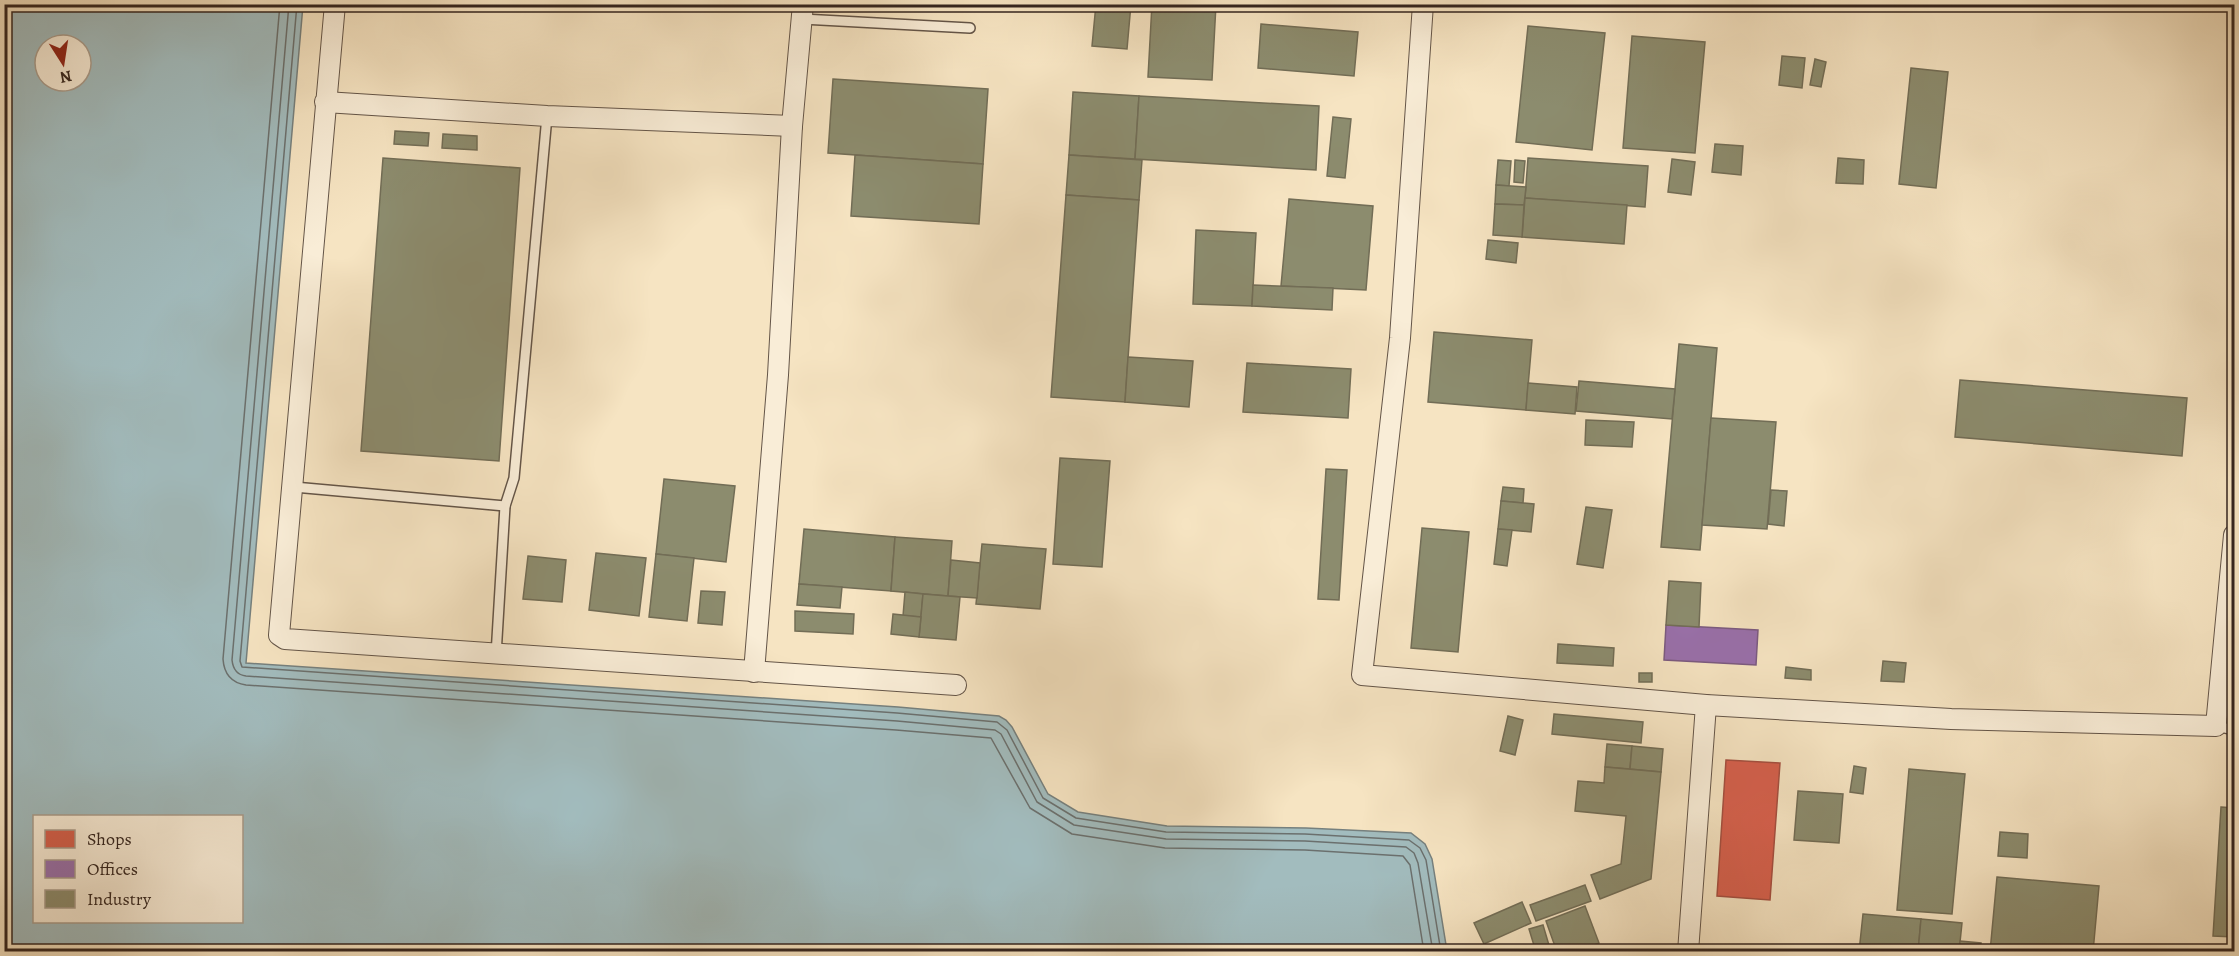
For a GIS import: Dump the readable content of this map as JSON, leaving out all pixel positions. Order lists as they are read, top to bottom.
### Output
{
  "legend": ["Shops", "Offices", "Industry"],
  "north": "bottom"
}
